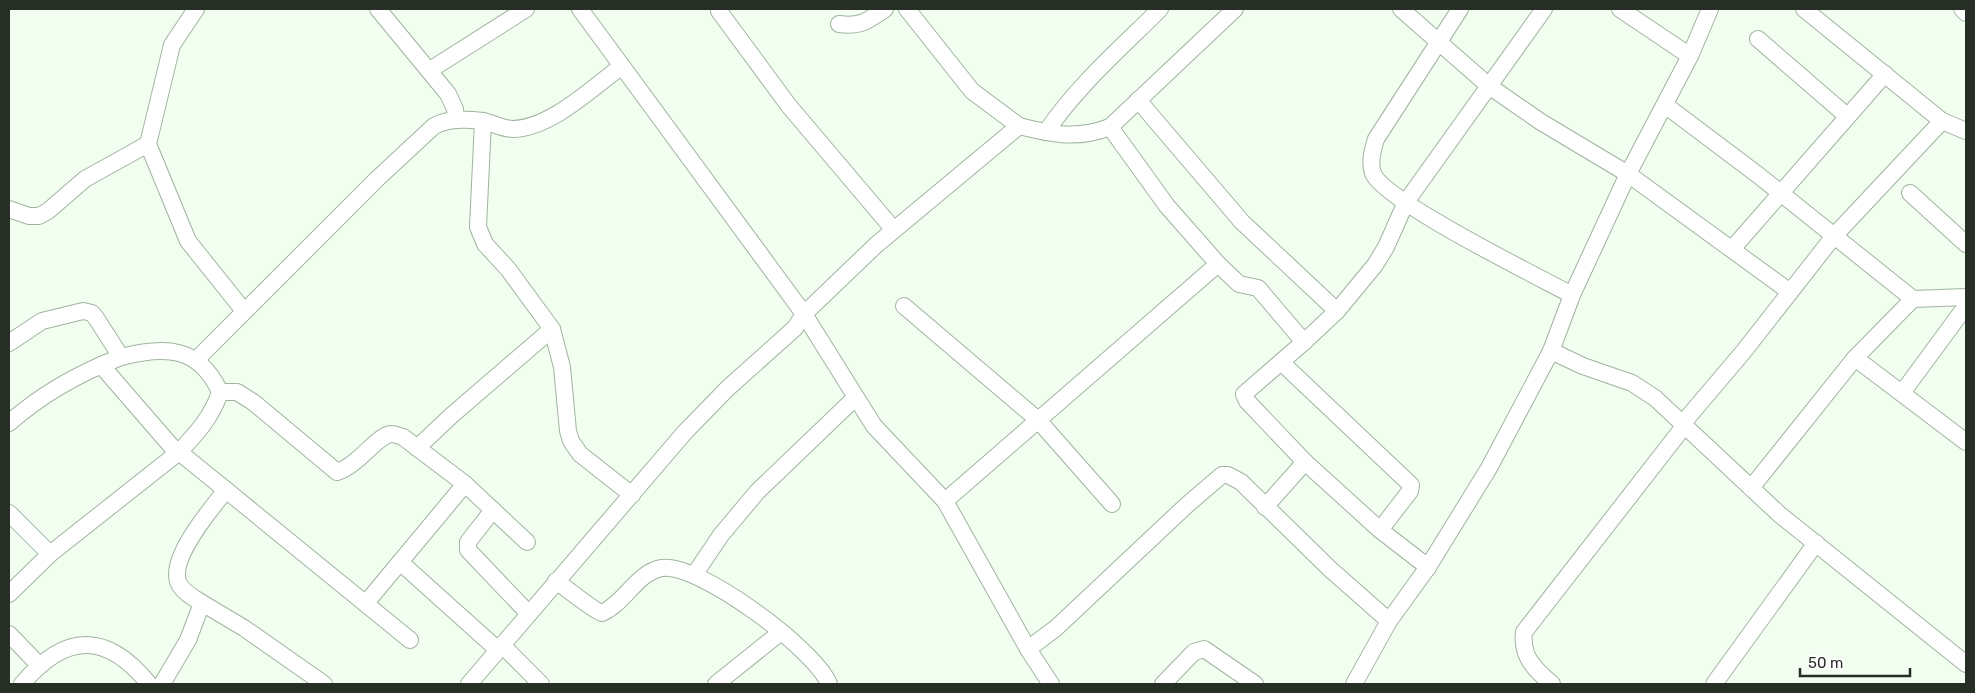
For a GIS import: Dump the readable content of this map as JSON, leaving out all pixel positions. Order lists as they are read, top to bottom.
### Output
{
  "scale_bar": "50 m"
}
